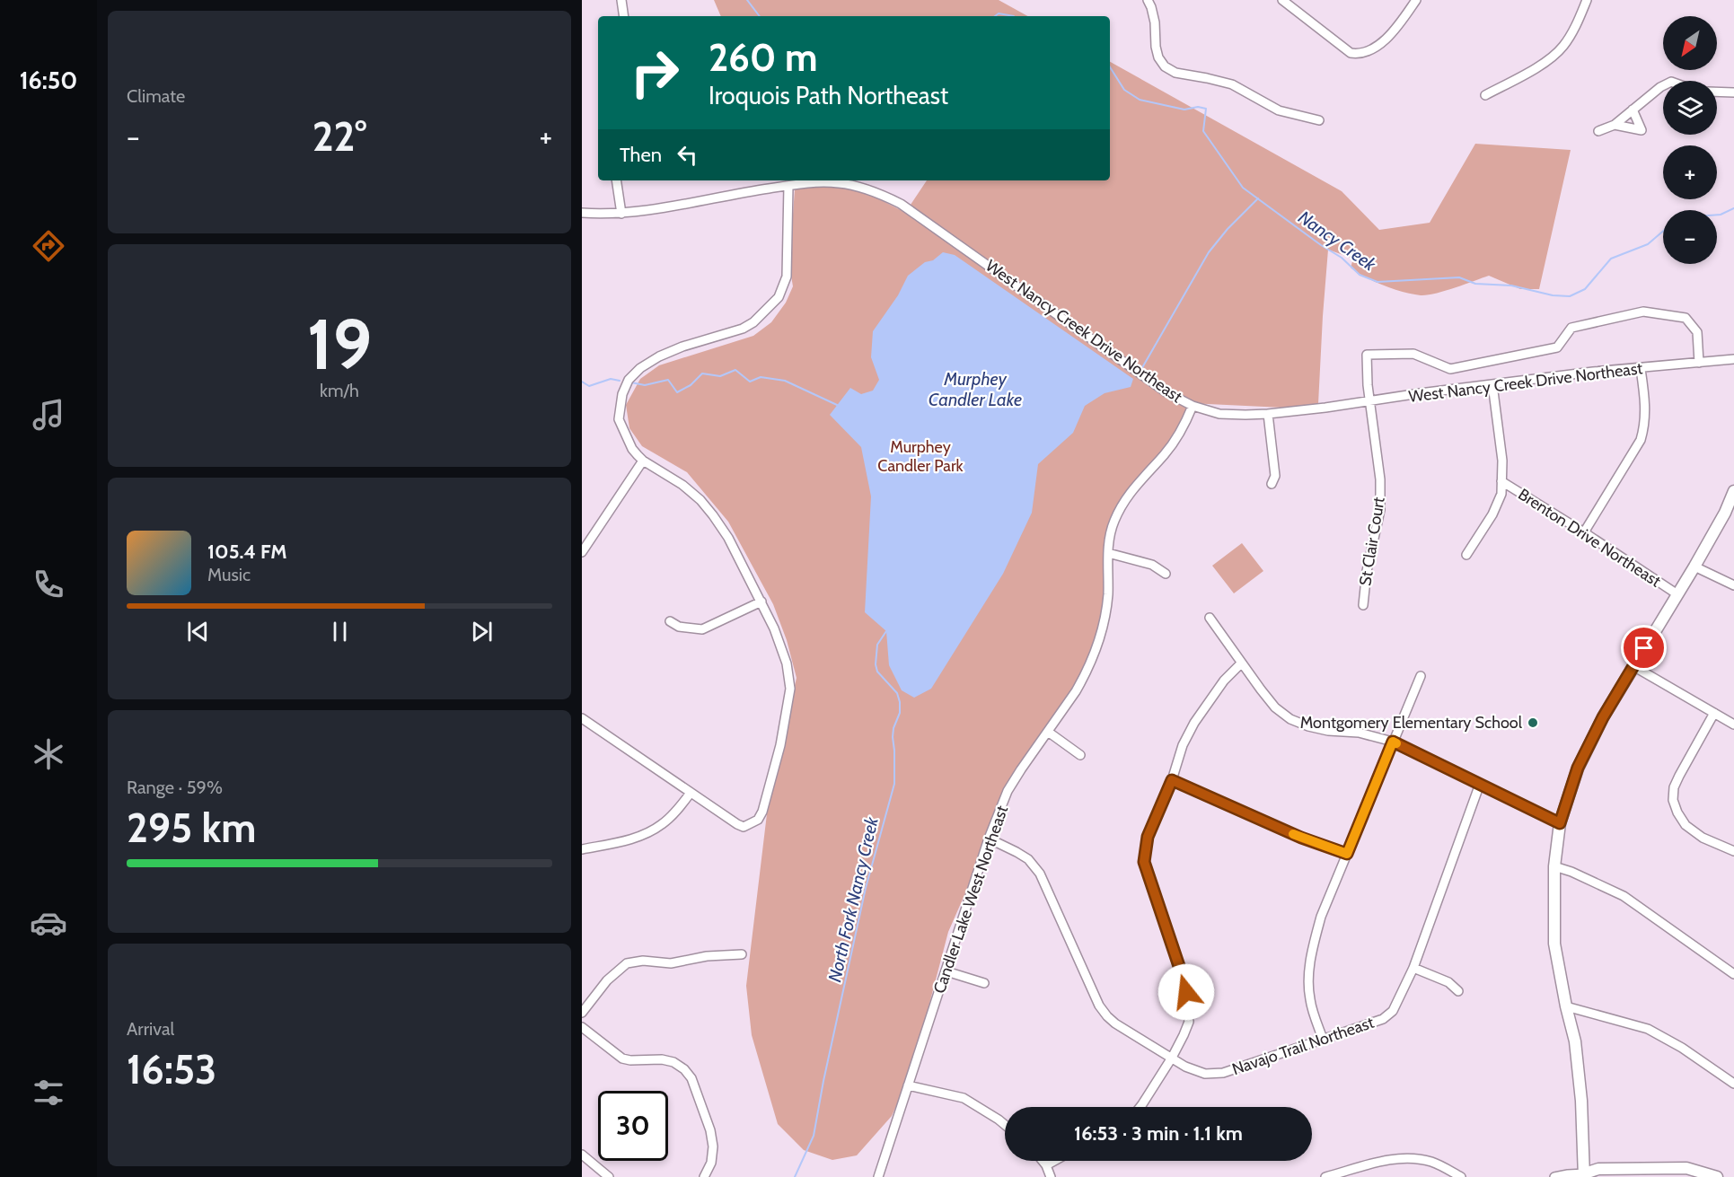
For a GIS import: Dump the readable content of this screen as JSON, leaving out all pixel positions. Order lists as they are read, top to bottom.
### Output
{
  "streets": {
    "street": [
      "West Nancy Creek Drive Northeast",
      "Brenton Drive Northeast",
      "St Clair Court",
      "Candler Lake West Northeast",
      "Navajo Trail Northeast"
    ]
  },
  "crossings": [
    ["West Nancy Creek Drive Northeast", "St Clair Court"],
    ["West Nancy Creek Drive Northeast", "Candler Lake West Northeast"],
    ["Candler Lake West Northeast", "Navajo Trail Northeast"]
  ],
  "water": ["Nancy Creek", "Murphey Candler Lake", "North Fork Nancy Creek"],
  "parks": ["Murphey Candler Park"],
  "places": ["Montgomery Elementary School"],
  "north": "bottom left",
  "page": {
    "tabs": "16:50",
    "tile": [
      "Climate",
      ["19", "km/h"],
      ["Range · 59%", "295 km"],
      ["Arrival", "16:53"]
    ],
    "map_buttons": ["+", "−"],
    "turn": ["260 m", "Iroquois Path Northeast"],
    "heat": ["−", "22°", "+"],
    "then": "Then",
    "song": ["105.4 FM", "Music"],
    "limit": "30",
    "trip": "16:53 · 3 min · 1.1 km"
  }
}
